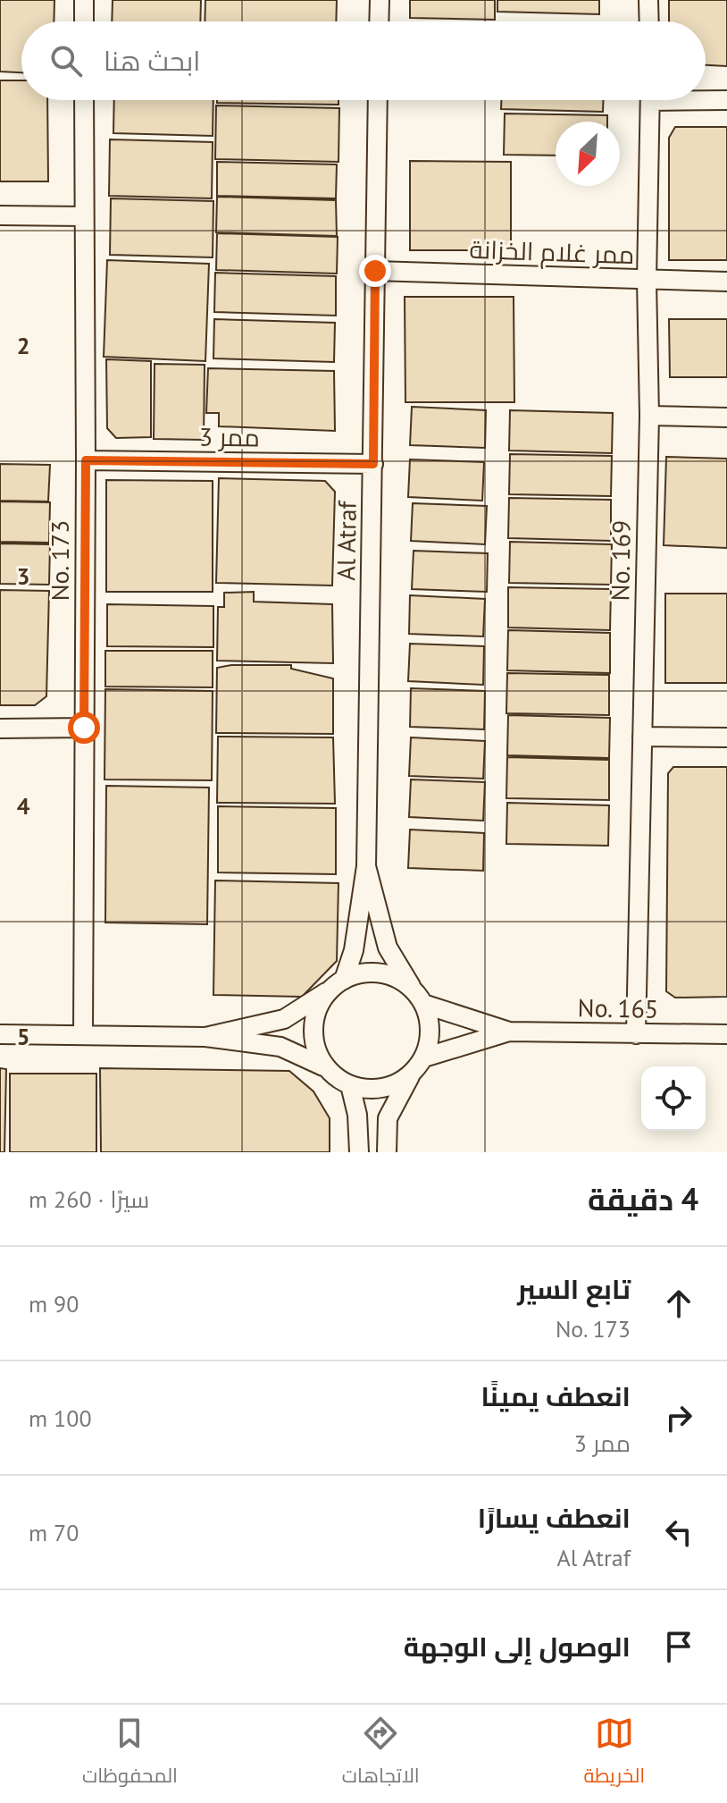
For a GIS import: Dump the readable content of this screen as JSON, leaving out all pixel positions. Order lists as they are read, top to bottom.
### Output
{
  "streets": {
    "street": [
      "ممر غلام الخزانة",
      "ممر 3",
      "Al Atraf",
      "No. 173",
      "No. 169",
      "No. 165"
    ]
  },
  "crossings": [
    ["ممر غلام الخزانة", "Al Atraf"],
    ["ممر غلام الخزانة", "No. 169"],
    ["ممر 3", "Al Atraf"],
    ["ممر 3", "No. 173"],
    ["No. 169", "No. 165"]
  ],
  "north": "bottom left",
  "page": {
    "search": "ابحث هنا",
    "heading": ["4 دقيقة", "سيرًا · 260 m"],
    "list": [
      ["تابع السير", "No. 173", "90 m"],
      ["انعطف يمينًا", "ممر 3", "100 m"],
      ["انعطف يسارًا", "Al Atraf", "70 m"],
      "الوصول إلى الوجهة"
    ],
    "nav": ["الخريطة", "الاتجاهات", "المحفوظات"]
  },
  "grid": {
    "rows": [
      "2",
      "3",
      "4",
      "5"
    ]
  }
}
